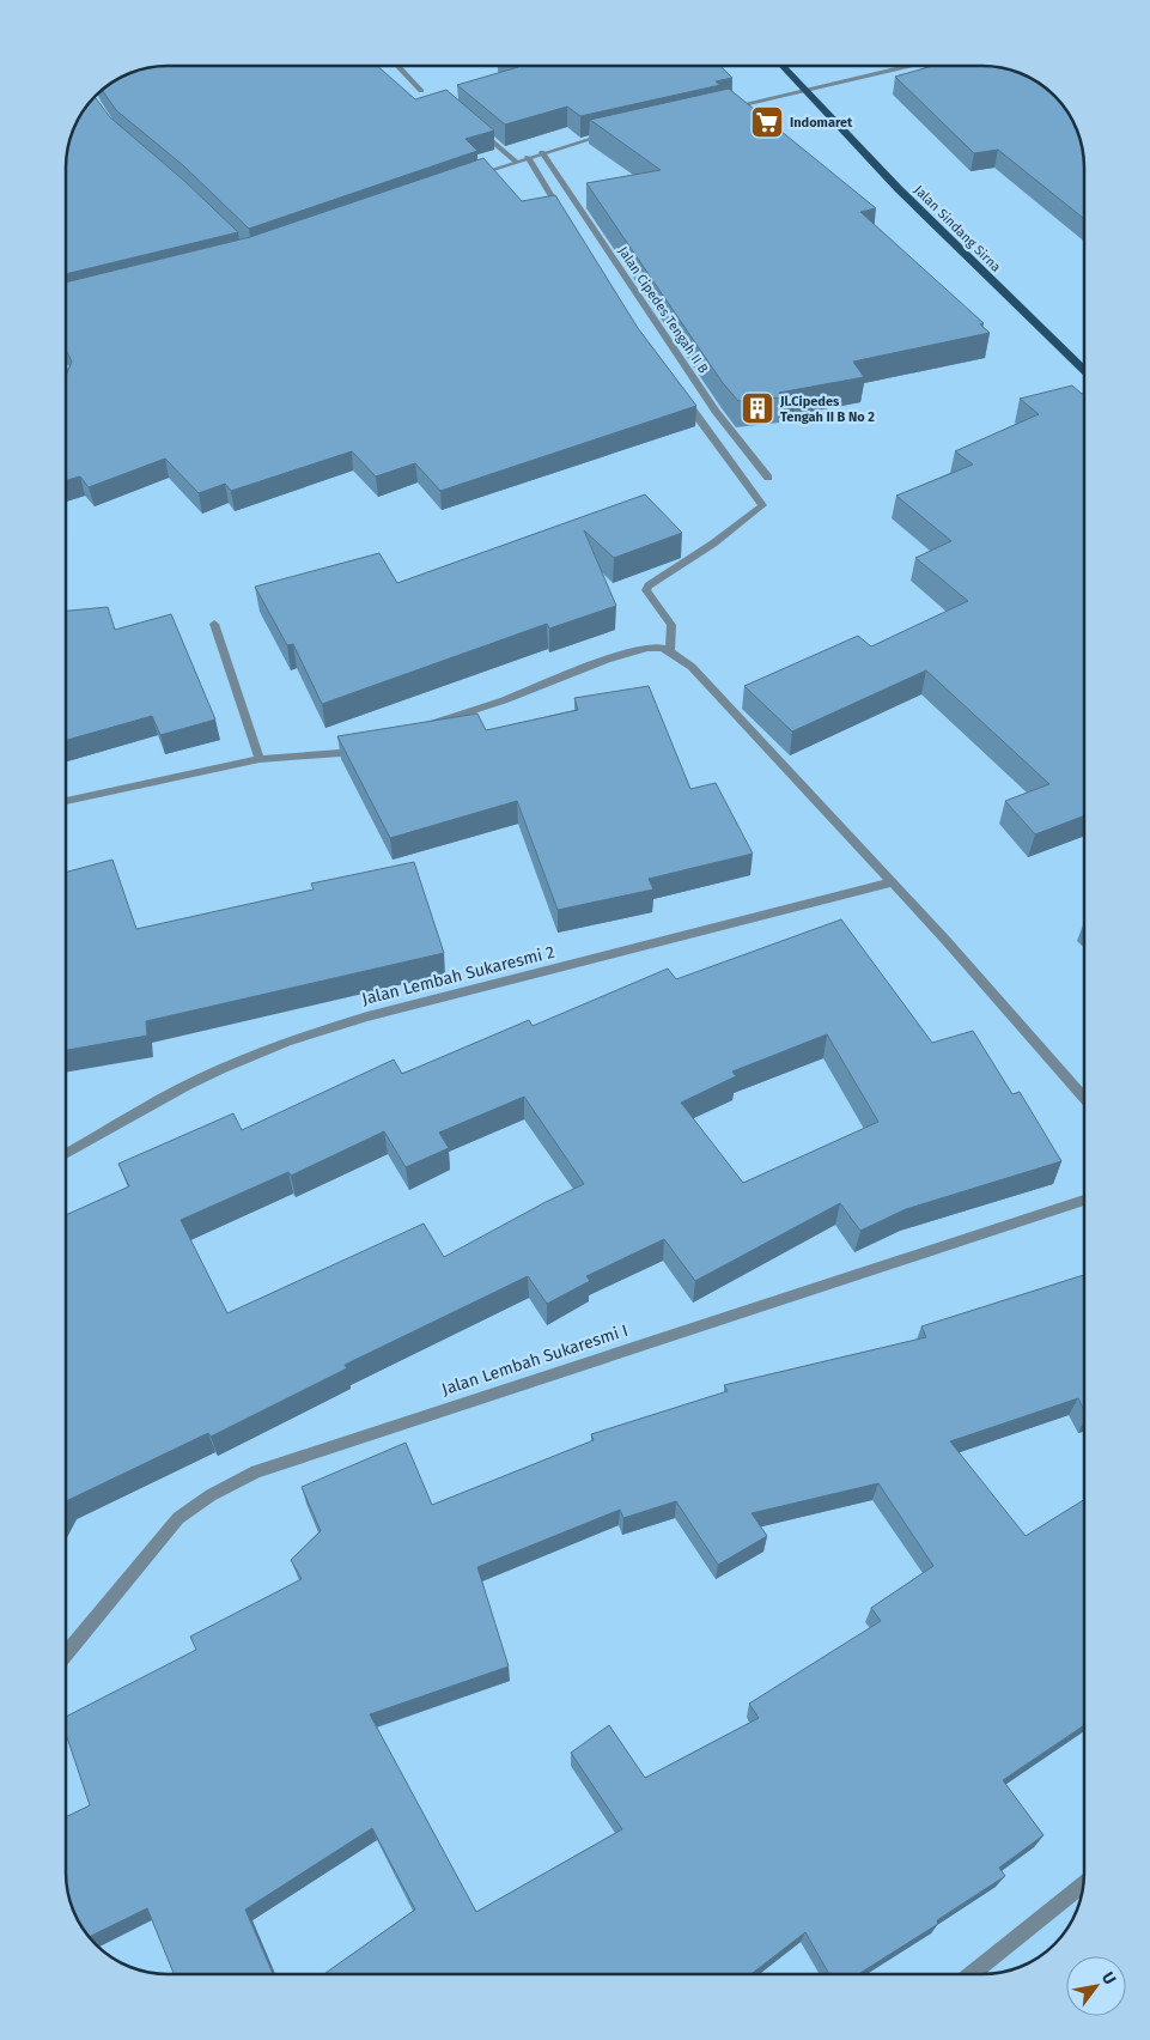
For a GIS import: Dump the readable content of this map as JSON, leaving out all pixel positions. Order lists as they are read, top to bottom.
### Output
{
  "streets": {
    "main road": ["Jalan Sindang Sirna"],
    "street": ["Jalan Cipedes Tengah II B", "Jalan Lembah Sukaresmi 2", "Jalan Lembah Sukaresmi I"]
  },
  "places": {
    "supermarket": ["Indomaret"],
    "building": ["Jl.Cipedes Tengah II B No 2"]
  },
  "north": "top right"
}
